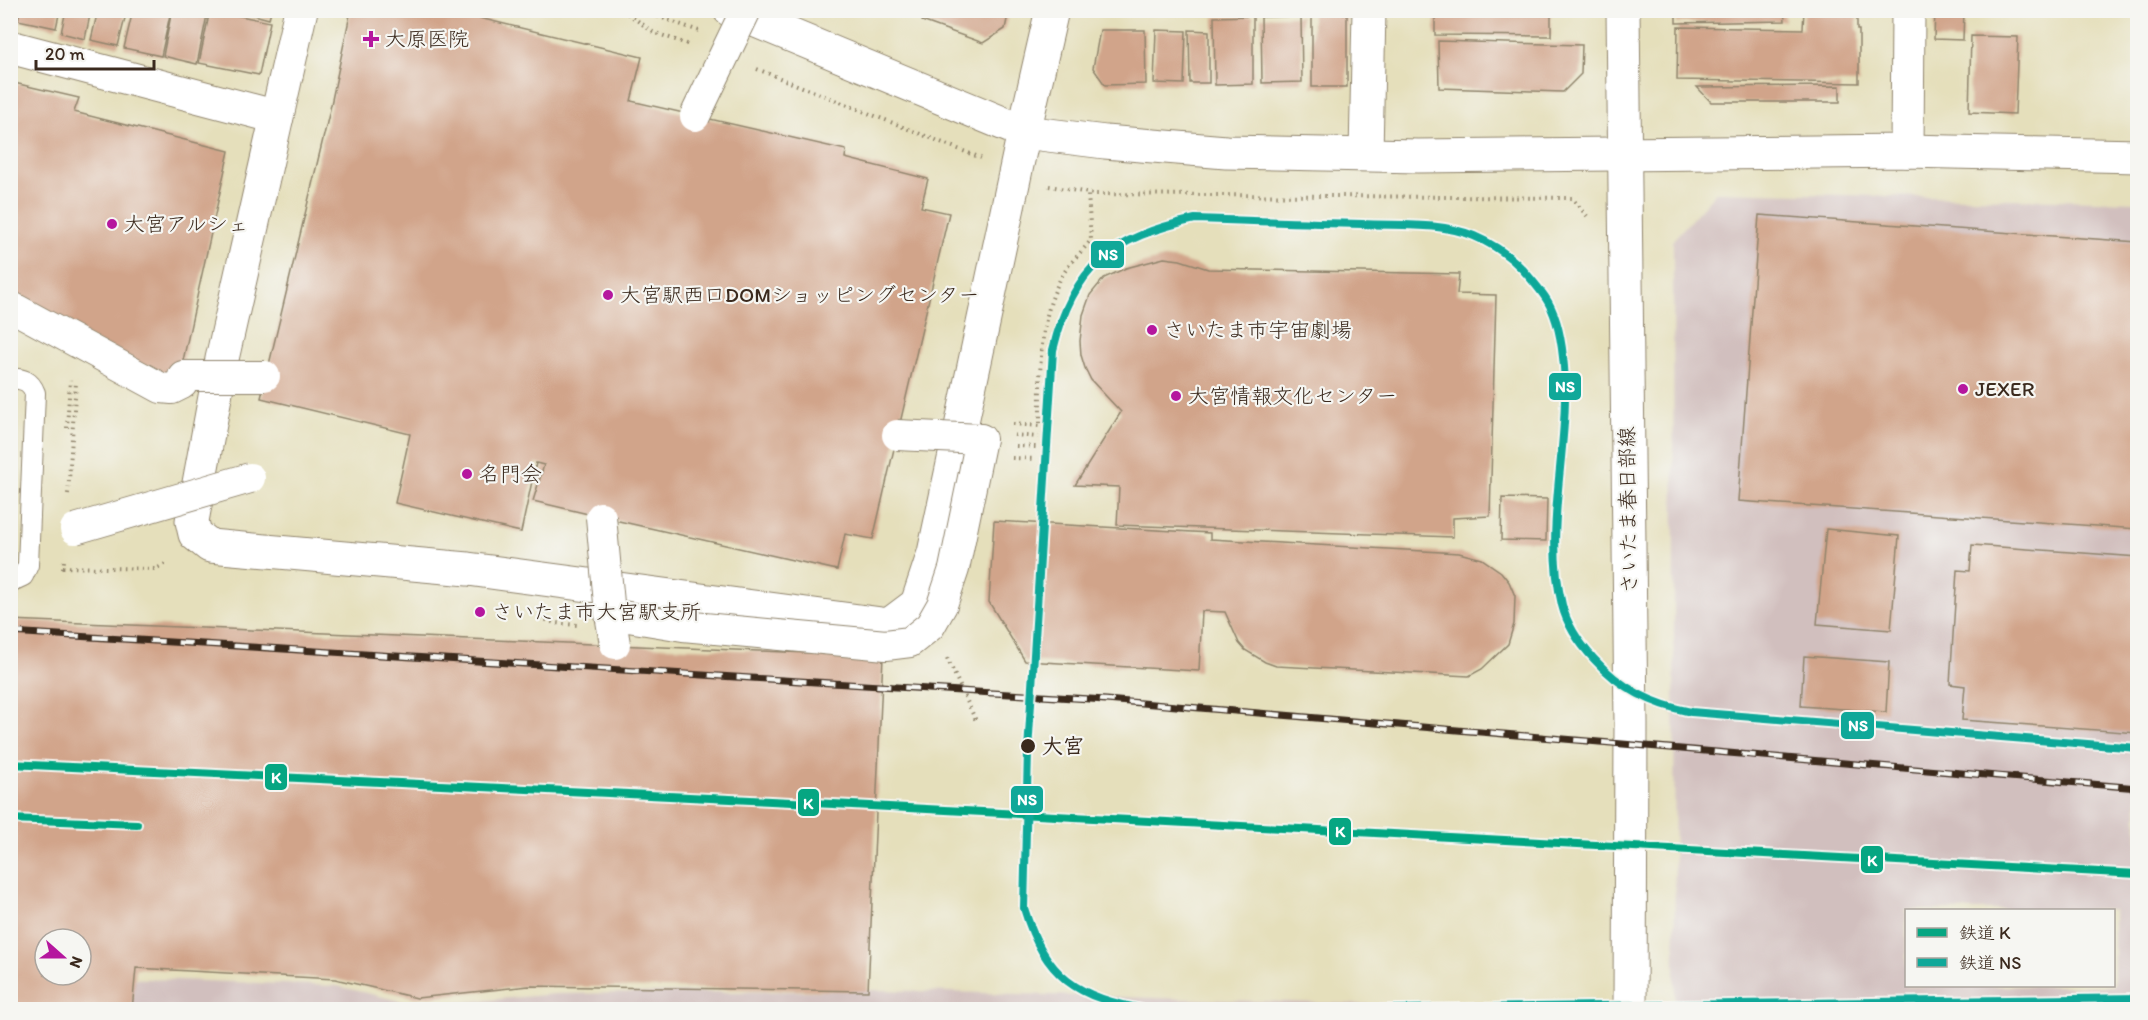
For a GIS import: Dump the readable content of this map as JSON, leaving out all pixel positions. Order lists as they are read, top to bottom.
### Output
{
  "streets": {
    "street": ["さいたま春日部線"]
  },
  "places": {
    "health": ["大原医院"],
    "other": [
      "大宮アルシェ",
      "大宮駅西口DOMショッピングセンター",
      "さいたま市宇宙劇場",
      "JEXER",
      "大宮情報文化センター",
      "名門会",
      "さいたま市大宮駅支所",
      "大宮"
    ]
  },
  "lines": ["rail line NS", "rail line K"],
  "legend": ["鉄道 K", "鉄道 NS"],
  "scale_bar": "20 m",
  "north": "right"
}
